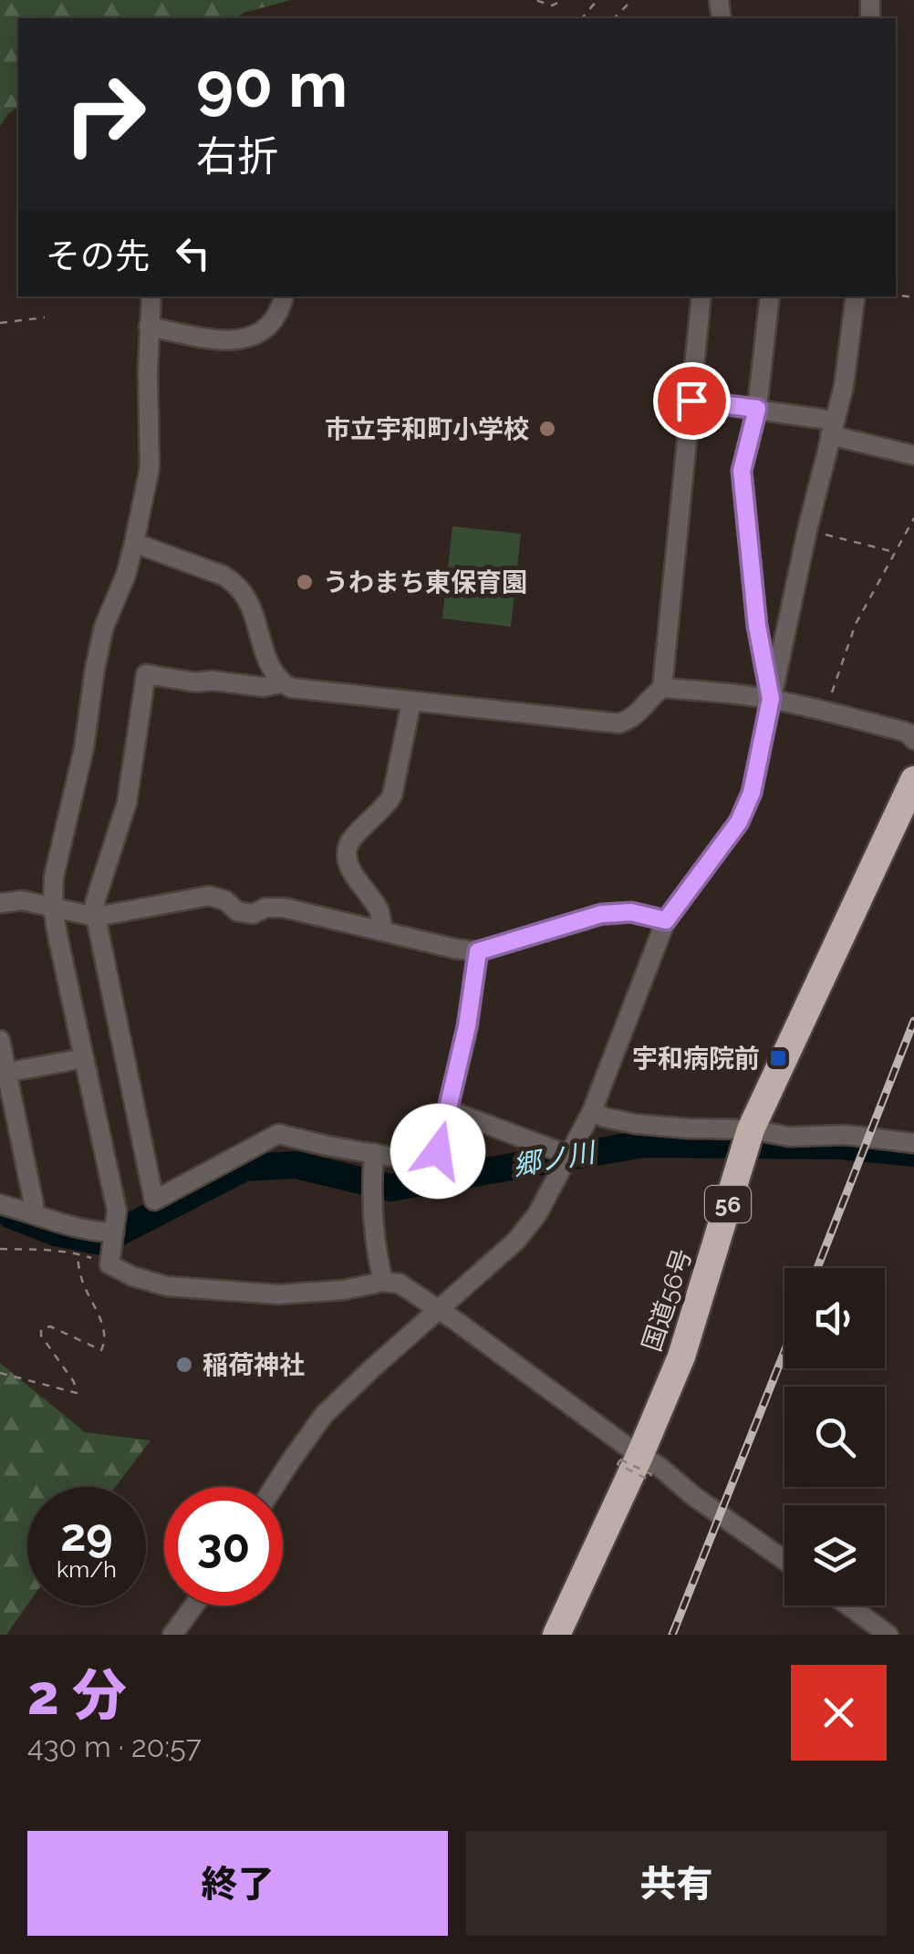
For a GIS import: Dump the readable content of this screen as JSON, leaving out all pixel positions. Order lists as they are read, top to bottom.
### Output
{
  "streets": {
    "highway": ["56", "国道56号"]
  },
  "water": ["郷ノ川"],
  "places": {
    "other": ["市立宇和町小学校", "うわまち東保育園", "稲荷神社"],
    "transit": ["宇和病院前"]
  },
  "page": {
    "turn": ["90 m", "右折"],
    "then": "その先",
    "speed": "29 km/h",
    "limit": "30",
    "heading": ["2 分", "430 m · 20:57"],
    "buttons": ["終了", "共有"]
  }
}
